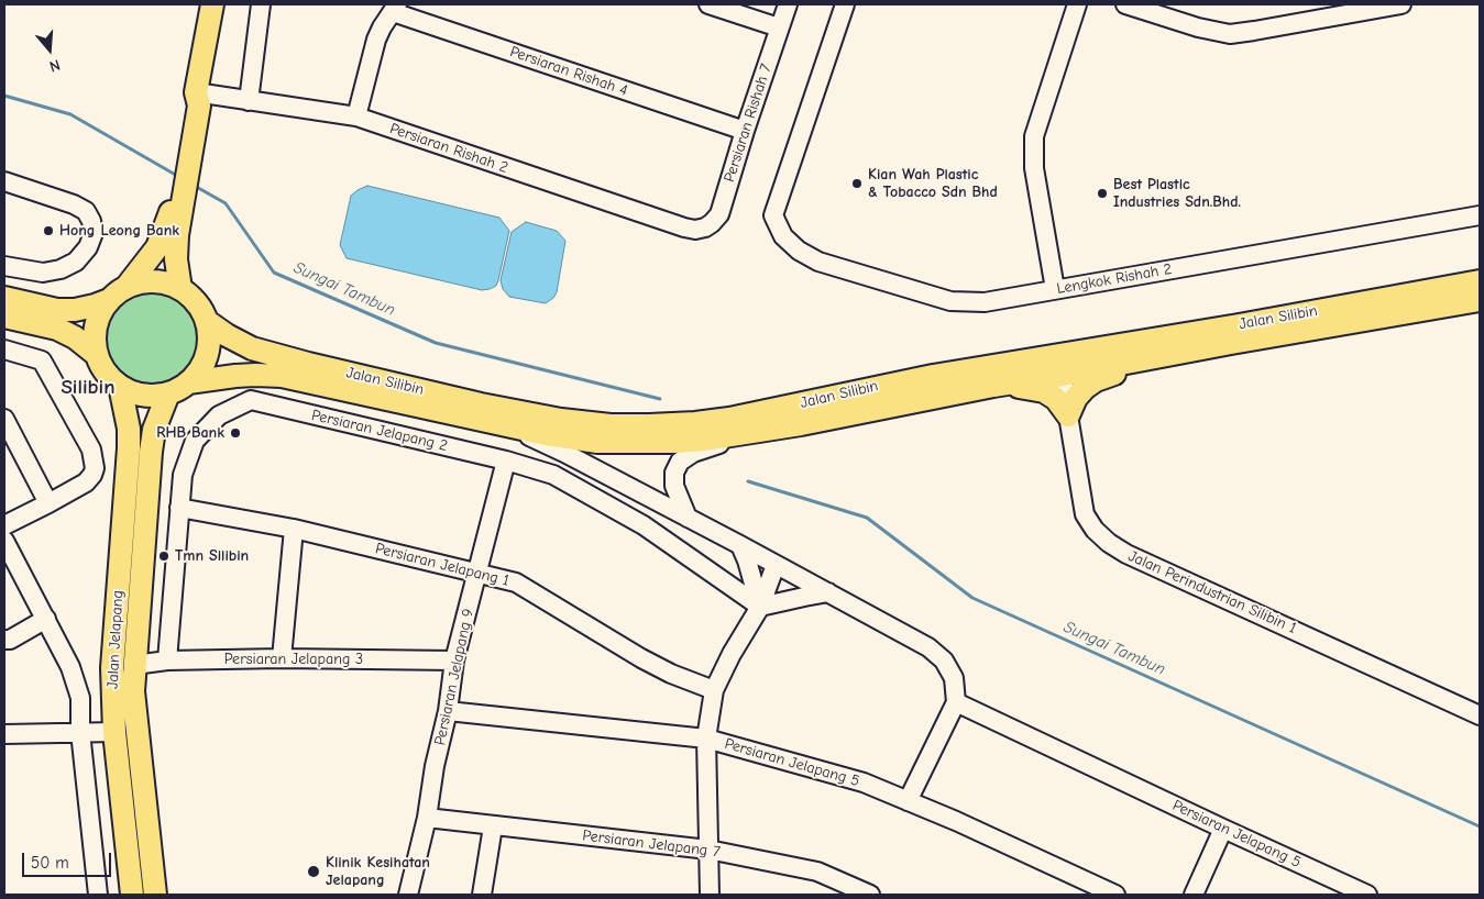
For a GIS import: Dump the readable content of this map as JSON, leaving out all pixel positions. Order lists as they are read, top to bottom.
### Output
{
  "streets": {
    "main road": ["Jalan Silibin", "Jalan Jelapang"],
    "street": [
      "Persiaran Rishah 4",
      "Persiaran Rishah 7",
      "Persiaran Rishah 2",
      "Lengkok Rishah 2",
      "Persiaran Jelapang 2",
      "Persiaran Jelapang 1",
      "Jalan Perindustrian Silibin 1",
      "Persiaran Jelapang 3",
      "Persiaran Jelapang 9",
      "Persiaran Jelapang 5",
      "Persiaran Jelapang 7"
    ]
  },
  "crossings": [
    ["Persiaran Rishah 4", "Persiaran Rishah 7"],
    ["Persiaran Rishah 7", "Persiaran Rishah 2"],
    ["Jalan Silibin", "Jalan Perindustrian Silibin 1"],
    ["Jalan Silibin", "Jalan Jelapang"],
    ["Jalan Silibin", "Persiaran Jelapang 5"],
    ["Persiaran Jelapang 2", "Persiaran Jelapang 1"],
    ["Persiaran Jelapang 2", "Persiaran Jelapang 3"],
    ["Persiaran Jelapang 2", "Persiaran Jelapang 9"],
    ["Persiaran Jelapang 1", "Persiaran Jelapang 9"],
    ["Jalan Jelapang", "Persiaran Jelapang 3"],
    ["Persiaran Jelapang 3", "Persiaran Jelapang 9"],
    ["Persiaran Jelapang 9", "Persiaran Jelapang 5"],
    ["Persiaran Jelapang 9", "Persiaran Jelapang 7"]
  ],
  "districts": ["Silibin"],
  "water": ["Sungai Tambun"],
  "places": [
    "Kian Wah Plastic & Tobacco Sdn Bhd",
    "Best Plastic Industries Sdn.Bhd.",
    "Hong Leong Bank",
    "RHB Bank",
    "Tmn Silibin",
    "Klinik Kesihatan Jelapang"
  ],
  "scale_bar": "50 m",
  "north": "bottom"
}
